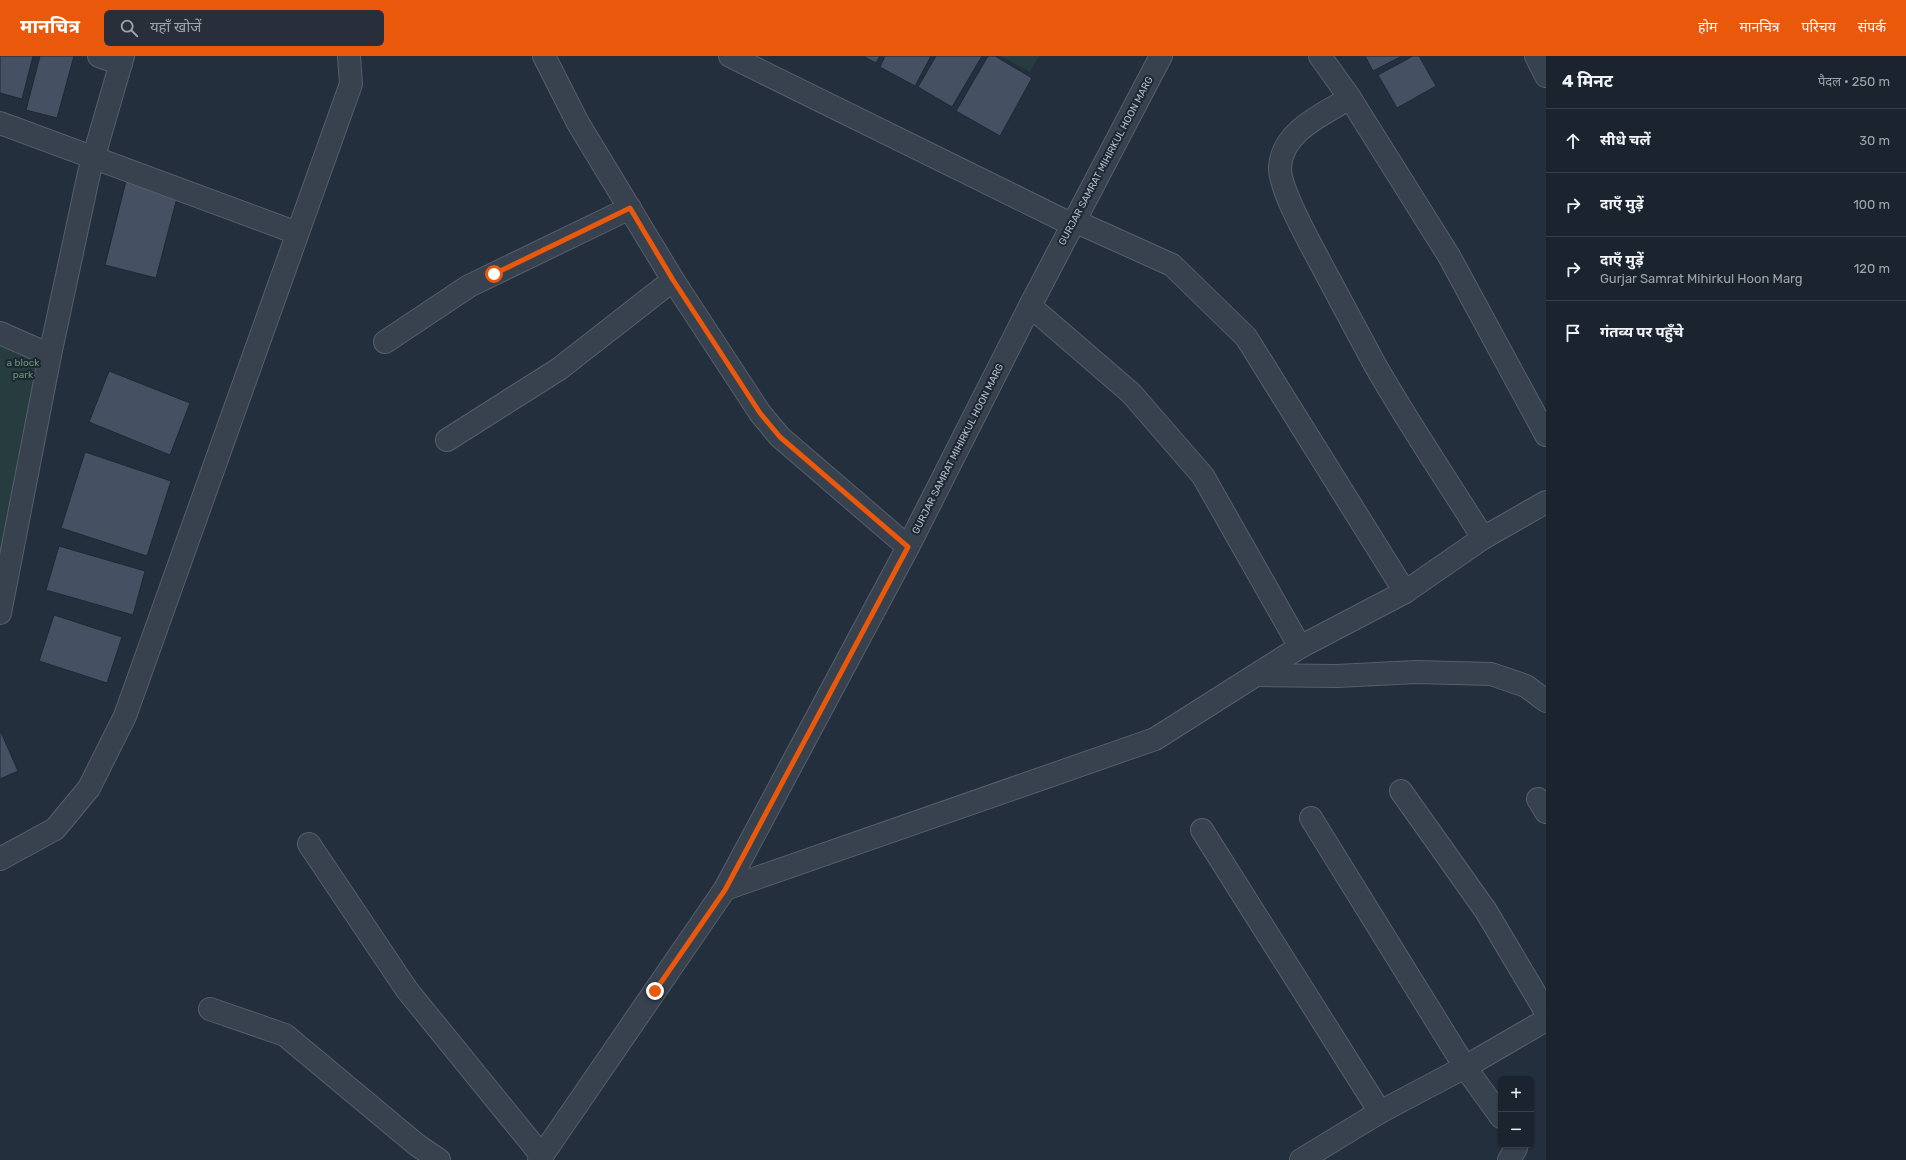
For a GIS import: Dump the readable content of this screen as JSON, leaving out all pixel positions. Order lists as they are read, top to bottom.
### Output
{
  "streets": {
    "street": ["GURJAR SAMRAT MIHIRKUL HOON MARG"]
  },
  "parks": ["a block park"],
  "page": {
    "header": "मानचित्र",
    "search": "यहाँ खोजें",
    "nav": [
      "होम",
      "मानचित्र",
      "परिचय",
      "संपर्क"
    ],
    "heading": ["4 मिनट", "पैदल · 250 m"],
    "list": [
      ["सीधे चलें", "30 m"],
      ["दाएँ मुड़ें", "100 m"],
      ["दाएँ मुड़ें", "Gurjar Samrat Mihirkul Hoon Marg", "120 m"],
      "गंतव्य पर पहुँचे"
    ],
    "map_buttons": ["+", "−"]
  }
}
